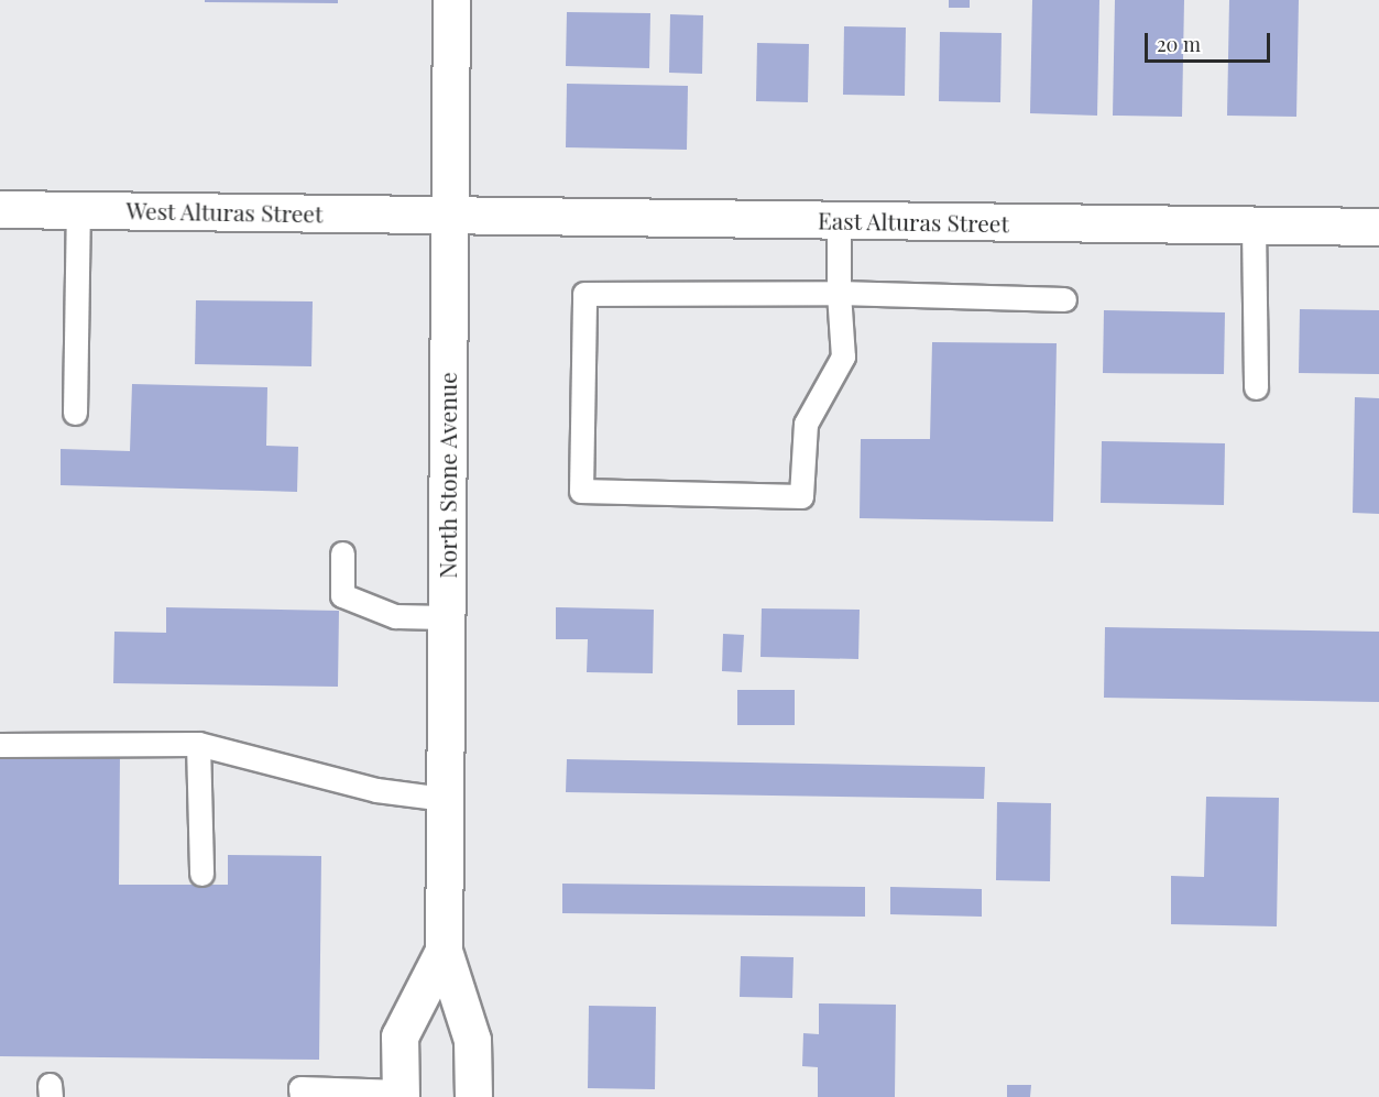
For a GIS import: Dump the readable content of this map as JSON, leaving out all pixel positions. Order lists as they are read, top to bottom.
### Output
{
  "streets": {
    "street": ["West Alturas Street", "East Alturas Street", "North Stone Avenue"]
  },
  "crossings": [
    ["West Alturas Street", "East Alturas Street"],
    ["West Alturas Street", "North Stone Avenue"],
    ["East Alturas Street", "North Stone Avenue"]
  ],
  "scale_bar": "20 m"
}
